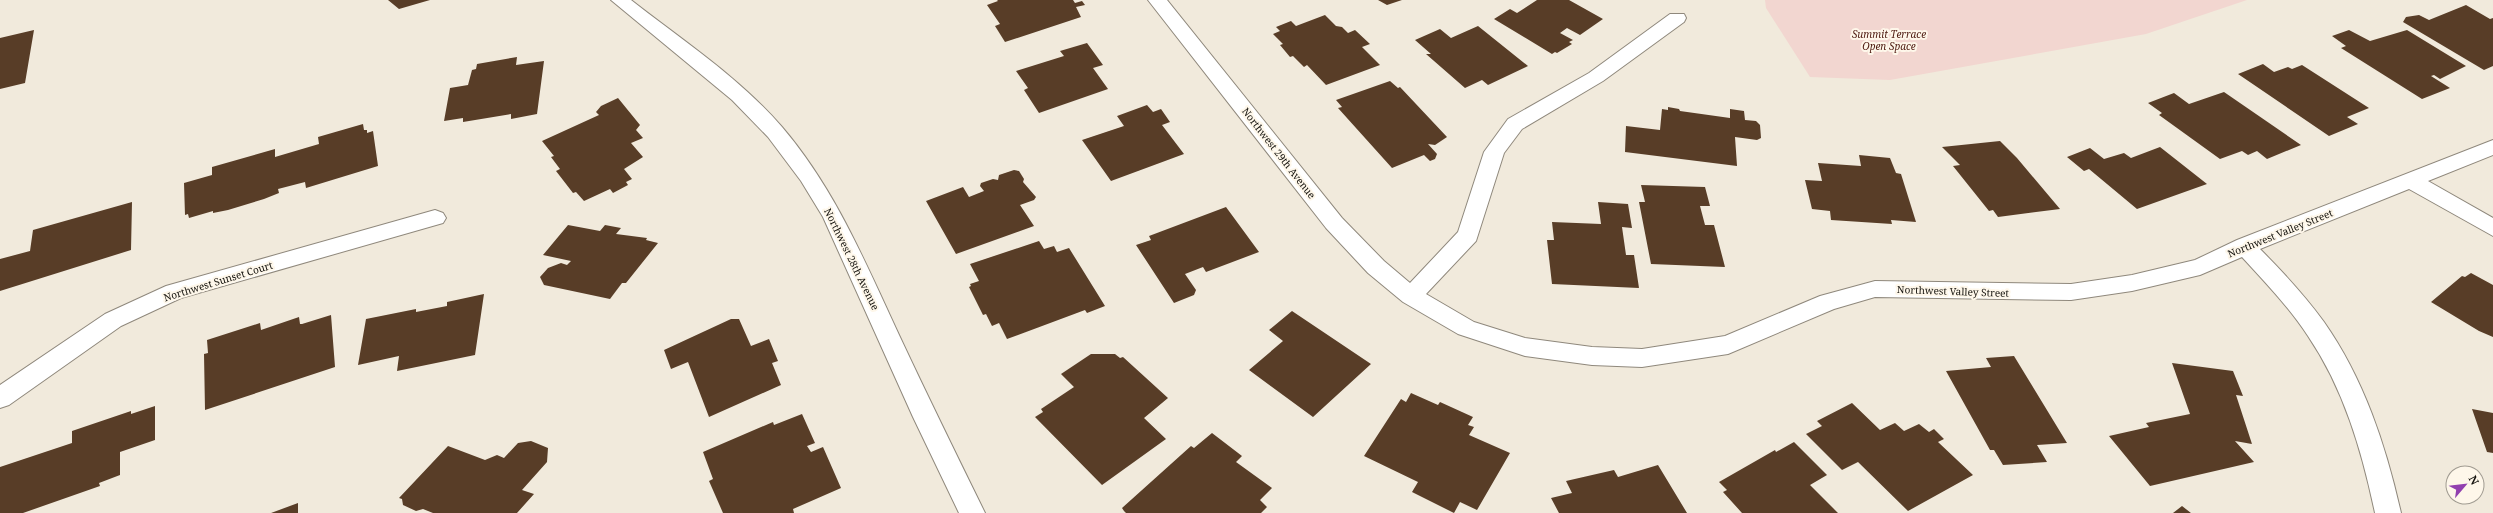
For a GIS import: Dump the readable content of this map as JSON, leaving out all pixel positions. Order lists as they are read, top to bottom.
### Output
{
  "streets": {
    "street": [
      "Northwest 29th Avenue",
      "Northwest Valley Street",
      "Northwest 28th Avenue",
      "Northwest Sunset Court"
    ]
  },
  "crossings": [
    ["Northwest 29th Avenue", "Northwest Valley Street"]
  ],
  "parks": ["Summit Terrace Open Space"],
  "north": "top right"
}
